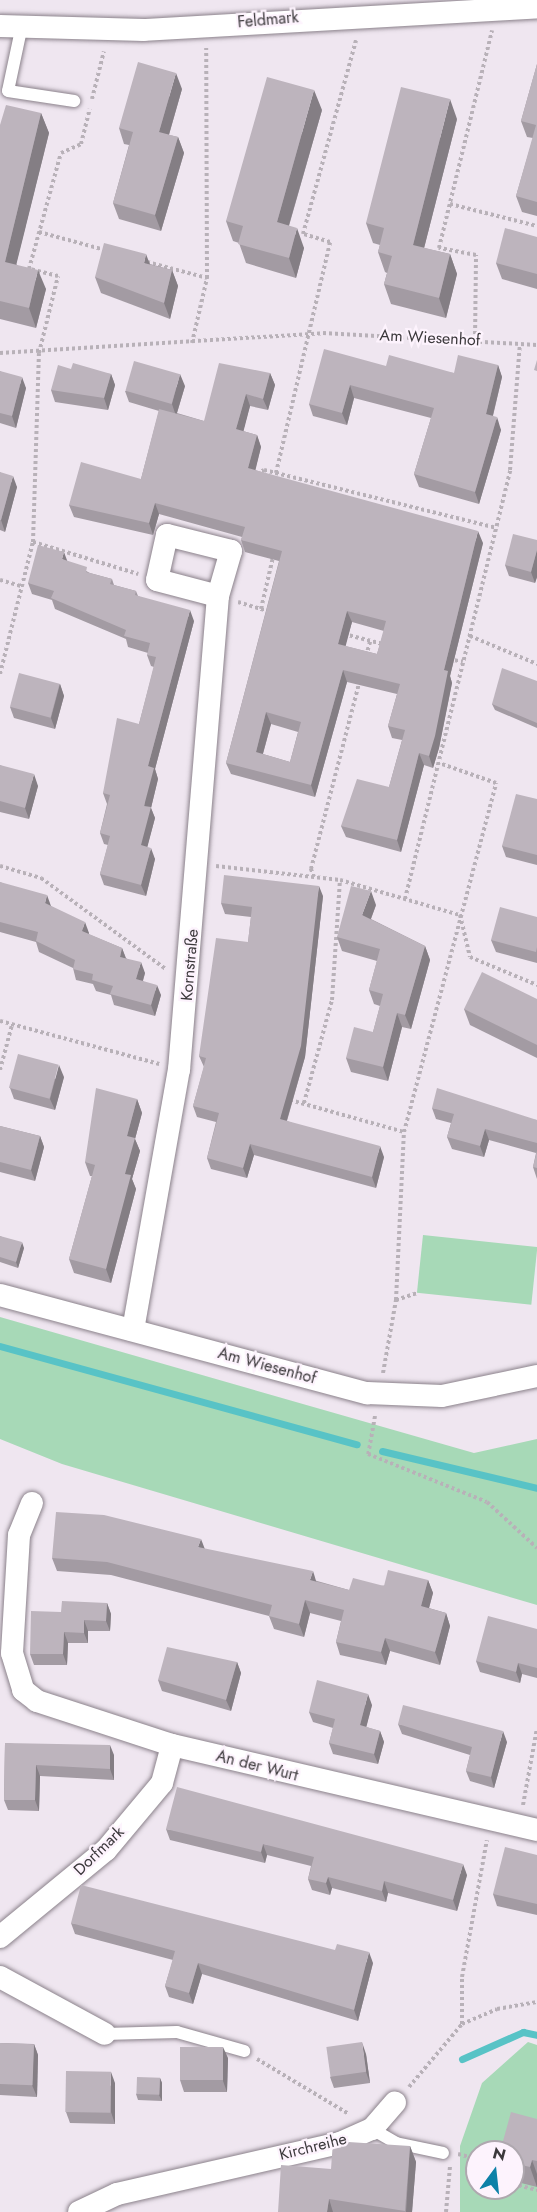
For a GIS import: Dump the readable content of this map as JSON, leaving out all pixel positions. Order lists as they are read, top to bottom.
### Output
{
  "streets": {
    "street": [
      "Feldmark",
      "Am Wiesenhof",
      "Kornstraße",
      "An der Wurt",
      "Dorfmark",
      "Kirchreihe"
    ]
  },
  "crossings": [
    ["Am Wiesenhof", "Kornstraße"],
    ["An der Wurt", "Dorfmark"]
  ],
  "north": "top"
}
